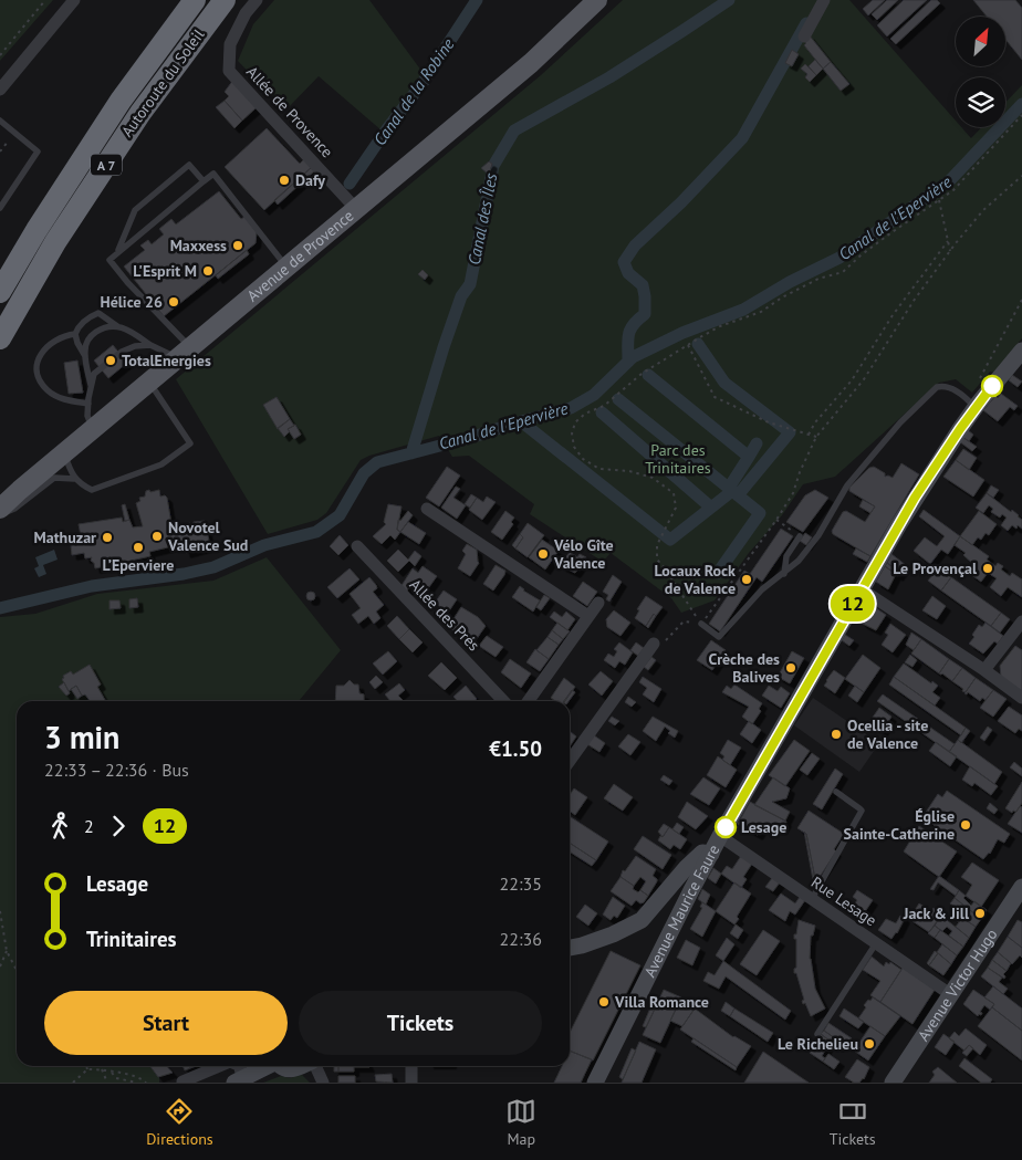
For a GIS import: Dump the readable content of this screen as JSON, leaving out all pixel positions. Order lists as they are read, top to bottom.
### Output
{
  "streets": {
    "highway": ["Autoroute du Soleil", "A 7"],
    "main road": ["Avenue de Provence"],
    "street": [
      "Allée de Provence",
      "Allée des Prés",
      "Rue Lesage",
      "Avenue Maurice Faure",
      "Avenue Victor Hugo"
    ]
  },
  "crossings": [
    ["Allée de Provence", "Avenue de Provence"],
    ["Rue Lesage", "Avenue Maurice Faure"],
    ["Rue Lesage", "Avenue Victor Hugo"]
  ],
  "water": ["Canal de la Robine", "Canal de l'Epervière", "Canal des Îles"],
  "parks": ["Parc des Trinitaires"],
  "places": [
    "Dafy",
    "Maxxess",
    "L'Esprit M",
    "Hélice 26",
    "TotalEnergies",
    "Novotel Valence Sud",
    "Mathuzar",
    "L’Eperviere",
    "Vélo Gîte Valence",
    "Le Provençal",
    "Locaux Rock de Valence",
    "Crèche des Balives",
    "Ocellia - site de Valence",
    "Église Sainte-Catherine",
    "Lesage",
    "Jack & Jill",
    "Villa Romance",
    "Le Richelieu"
  ],
  "lines": ["bus line 12"],
  "north": "top right",
  "page": {
    "on_map": "12",
    "heading": ["3 min", "22:33 – 22:36 · Bus", "€1.50"],
    "legs": ["2", "12"],
    "list": [
      {
        "name": "Lesage",
        "value": "22:35"
      },
      {
        "name": "Trinitaires",
        "value": "22:36"
      }
    ],
    "buttons": ["Start", "Tickets"],
    "tabs": ["Directions", "Map", "Tickets"]
  }
}
